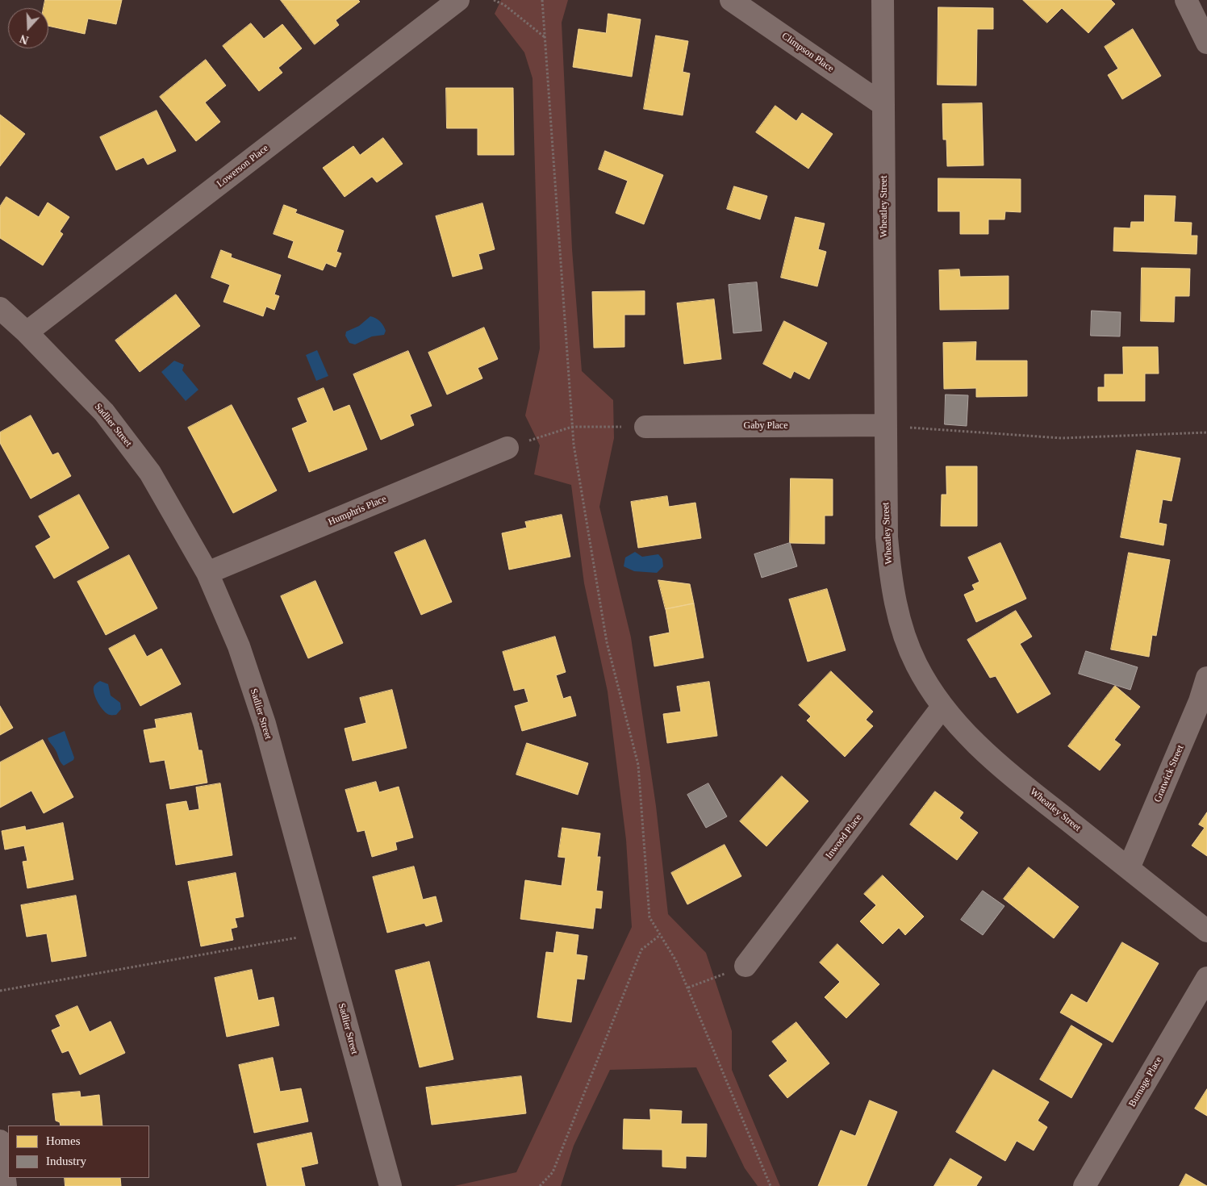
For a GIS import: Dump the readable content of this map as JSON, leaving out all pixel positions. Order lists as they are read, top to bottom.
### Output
{
  "streets": {
    "street": [
      "Climpson Place",
      "Lowerson Place",
      "Wheatley Street",
      "Sadlier Street",
      "Gaby Place",
      "Humphris Place",
      "Gratwick Street",
      "Inwood Place",
      "Burnage Place"
    ]
  },
  "crossings": [
    ["Climpson Place", "Wheatley Street"],
    ["Lowerson Place", "Sadlier Street"],
    ["Wheatley Street", "Gaby Place"],
    ["Wheatley Street", "Gratwick Street"],
    ["Wheatley Street", "Inwood Place"],
    ["Sadlier Street", "Humphris Place"]
  ],
  "legend": ["Homes", "Industry"],
  "north": "bottom"
}
